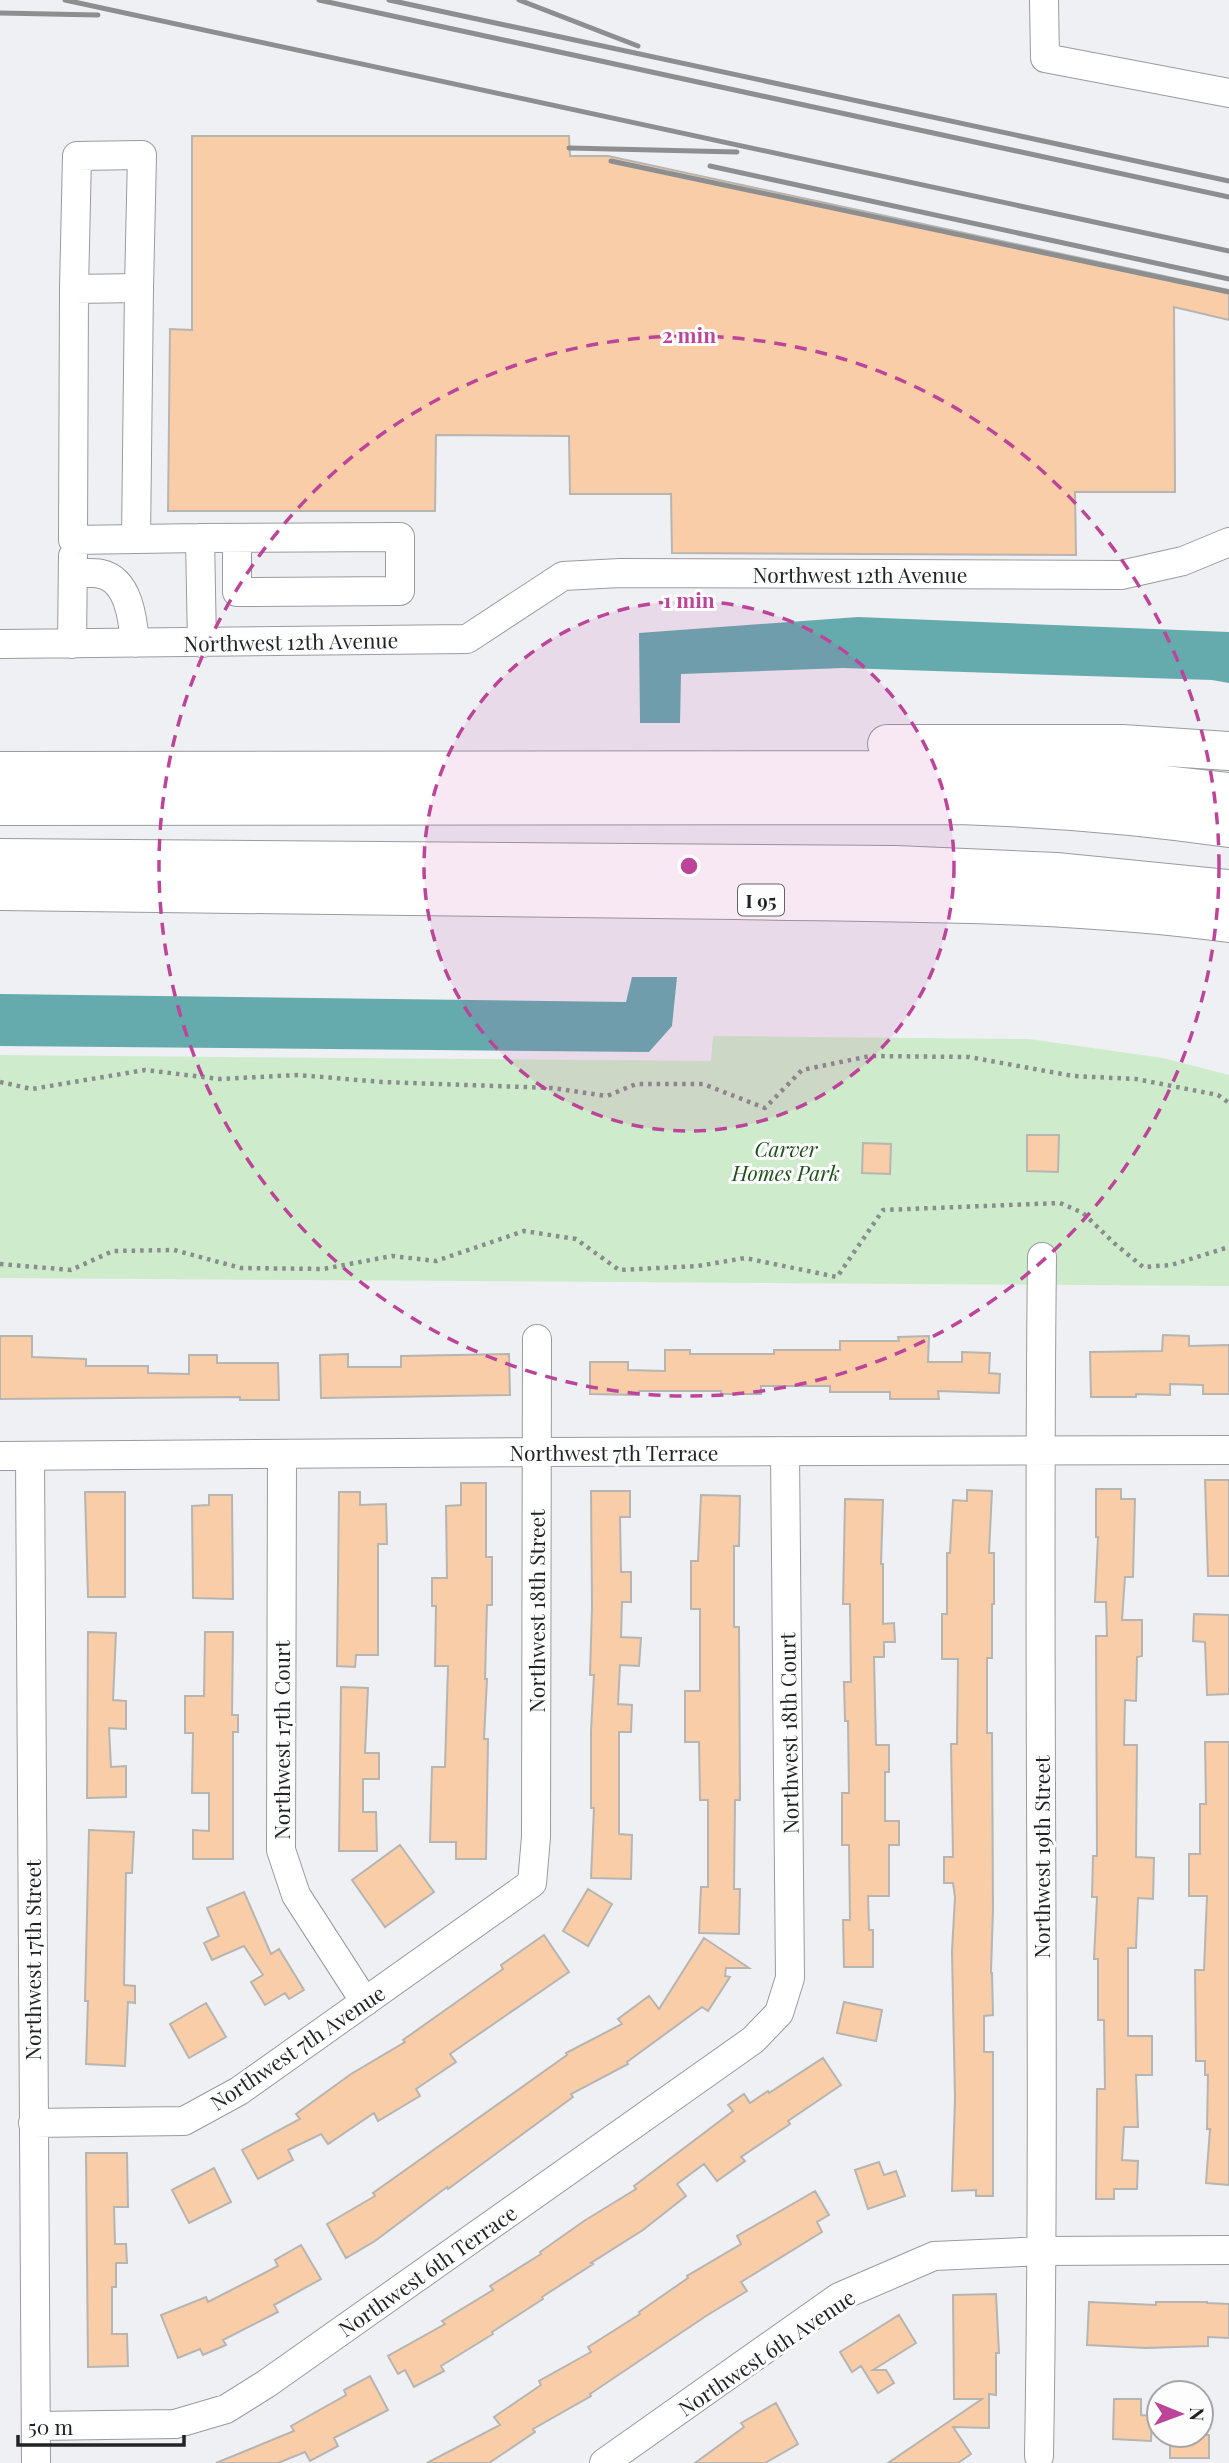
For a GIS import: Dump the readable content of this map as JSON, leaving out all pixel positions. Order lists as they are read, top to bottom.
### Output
{
  "streets": {
    "highway": ["I 95"],
    "street": [
      "Northwest 12th Avenue",
      "Northwest 7th Terrace",
      "Northwest 18th Street",
      "Northwest 18th Court",
      "Northwest 17th Court",
      "Northwest 19th Street",
      "Northwest 17th Street",
      "Northwest 7th Avenue",
      "Northwest 6th Terrace",
      "Northwest 6th Avenue"
    ]
  },
  "crossings": [
    ["Northwest 7th Terrace", "Northwest 18th Street"],
    ["Northwest 7th Terrace", "Northwest 18th Court"],
    ["Northwest 7th Terrace", "Northwest 17th Court"],
    ["Northwest 7th Terrace", "Northwest 19th Street"],
    ["Northwest 7th Terrace", "Northwest 17th Street"],
    ["Northwest 18th Street", "Northwest 7th Avenue"],
    ["Northwest 18th Court", "Northwest 6th Terrace"],
    ["Northwest 17th Court", "Northwest 7th Avenue"],
    ["Northwest 19th Street", "Northwest 6th Avenue"],
    ["Northwest 17th Street", "Northwest 7th Avenue"],
    ["Northwest 17th Street", "Northwest 6th Terrace"]
  ],
  "parks": ["Carver Homes Park"],
  "scale_bar": "50 m",
  "north": "right",
  "rings": ["2 min", "1 min"]
}
